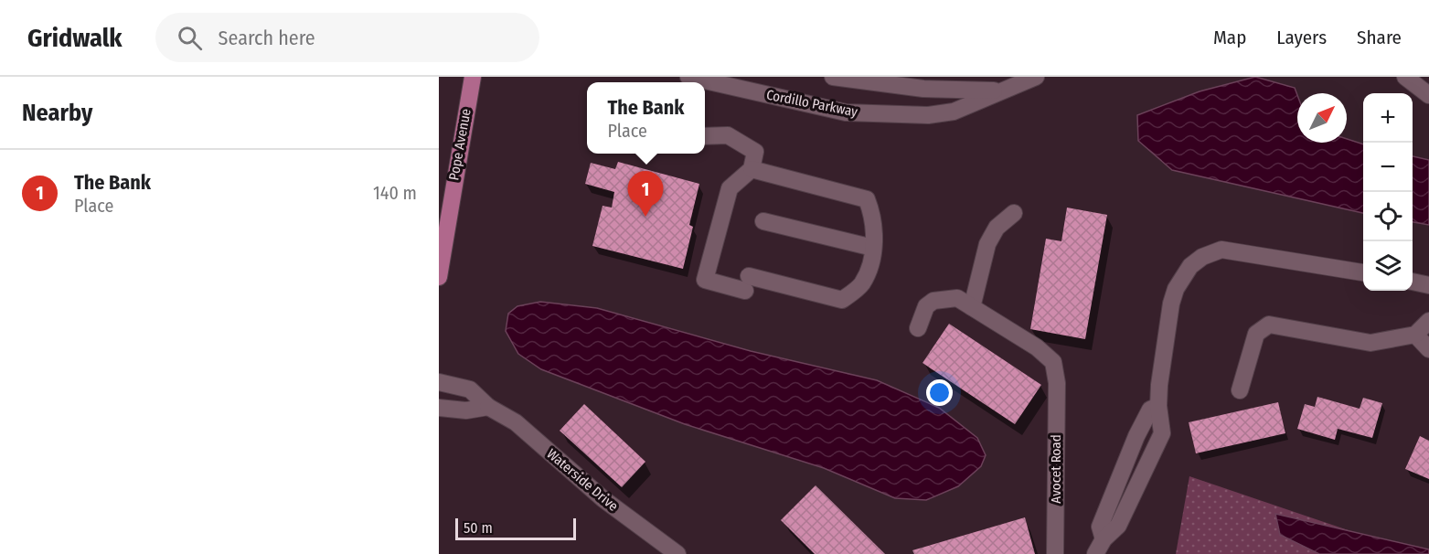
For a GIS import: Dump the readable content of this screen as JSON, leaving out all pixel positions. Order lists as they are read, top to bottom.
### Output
{
  "streets": {
    "main road": ["Pope Avenue"],
    "street": ["Cordillo Parkway", "Avocet Road", "Waterside Drive"]
  },
  "scale_bar": "50 m",
  "north": "top right",
  "page": {
    "header": "Gridwalk",
    "search": "Search here",
    "nav": ["Map", "Layers", "Share"],
    "heading": "Nearby",
    "popup": ["The Bank", "Place"],
    "map_buttons": ["+", "−"],
    "list": [
      {
        "mark": "1",
        "name": "The Bank",
        "note": "Place",
        "value": "140 m"
      }
    ],
    "pins": "1",
    "scale": "50 m"
  }
}
